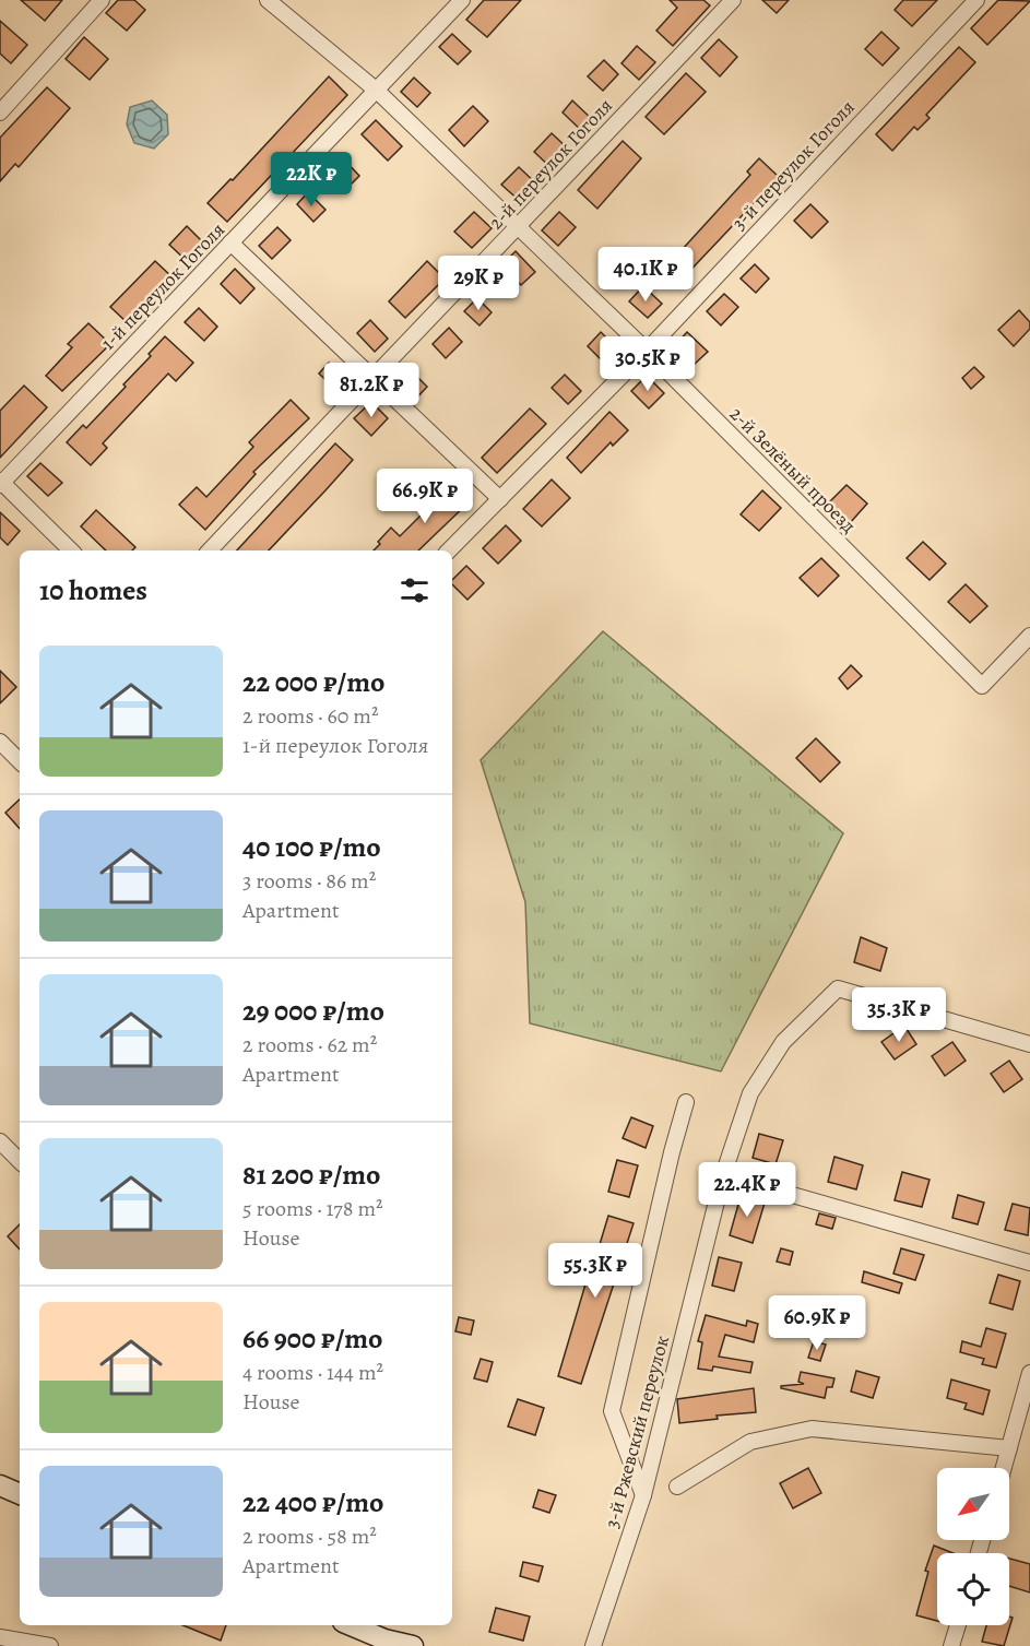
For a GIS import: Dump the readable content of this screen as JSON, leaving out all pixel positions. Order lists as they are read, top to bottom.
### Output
{
  "streets": {
    "street": [
      "2-й переулок Гоголя",
      "3-й переулок Гоголя",
      "1-й переулок Гоголя",
      "2-й Зелёный проезд",
      "3-й Ржевский переулок"
    ]
  },
  "crossings": [
    ["2-й переулок Гоголя", "2-й Зелёный проезд"],
    ["3-й переулок Гоголя", "2-й Зелёный проезд"],
    ["1-й переулок Гоголя", "2-й Зелёный проезд"]
  ],
  "north": "bottom left",
  "page": {
    "price": [
      "22K ₽",
      "40.1K ₽",
      "29K ₽",
      "30.5K ₽",
      "81.2K ₽",
      "66.9K ₽",
      "35.3K ₽",
      "22.4K ₽",
      "55.3K ₽",
      "60.9K ₽"
    ],
    "heading": "10 homes",
    "list": [
      {
        "name": "22 000 ₽/mo",
        "note": "2 rooms · 60 m² · 1-й переулок Гоголя"
      },
      {
        "name": "40 100 ₽/mo",
        "note": "3 rooms · 86 m² · Apartment"
      },
      {
        "name": "29 000 ₽/mo",
        "note": "2 rooms · 62 m² · Apartment"
      },
      {
        "name": "81 200 ₽/mo",
        "note": "5 rooms · 178 m² · House"
      },
      {
        "name": "66 900 ₽/mo",
        "note": "4 rooms · 144 m² · House"
      },
      {
        "name": "22 400 ₽/mo",
        "note": "2 rooms · 58 m² · Apartment"
      }
    ]
  }
}
